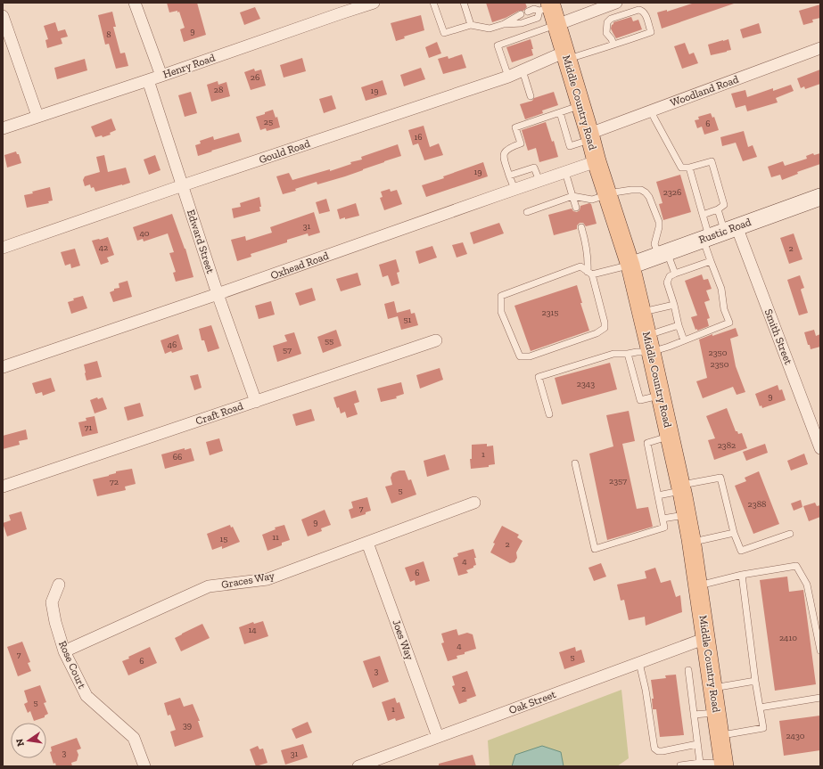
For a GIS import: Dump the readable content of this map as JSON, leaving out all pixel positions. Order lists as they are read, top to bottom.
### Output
{
  "streets": {
    "main road": ["Middle Country Road"],
    "street": [
      "Henry Road",
      "Woodland Road",
      "Gould Road",
      "Rustic Road",
      "Edward Street",
      "Oxhead Road",
      "Smith Street",
      "Craft Road",
      "Graces Way",
      "Joes Way",
      "Rose Court",
      "Oak Street"
    ]
  },
  "crossings": [
    ["Henry Road", "Edward Street"],
    ["Woodland Road", "Middle Country Road"],
    ["Middle Country Road", "Gould Road"],
    ["Middle Country Road", "Rustic Road"],
    ["Middle Country Road", "Oxhead Road"],
    ["Middle Country Road", "Oak Street"],
    ["Gould Road", "Edward Street"],
    ["Rustic Road", "Smith Street"],
    ["Edward Street", "Oxhead Road"],
    ["Edward Street", "Craft Road"],
    ["Graces Way", "Joes Way"],
    ["Graces Way", "Rose Court"],
    ["Joes Way", "Oak Street"]
  ],
  "house_numbers": [
    "9",
    "8",
    "26",
    "28",
    "19",
    "25",
    "6",
    "16",
    "19",
    "2326",
    "31",
    "40",
    "42",
    "2",
    "2315",
    "51",
    "55",
    "46",
    "57",
    "2350",
    "2350",
    "2343",
    "9",
    "71",
    "2382",
    "1",
    "66",
    "2357",
    "72",
    "5",
    "2388",
    "7",
    "9",
    "11",
    "15",
    "2",
    "4",
    "6",
    "14",
    "2410",
    "4",
    "7",
    "5",
    "6",
    "3",
    "2",
    "5",
    "1",
    "39",
    "2430",
    "3",
    "31"
  ],
  "north": "left"
}
